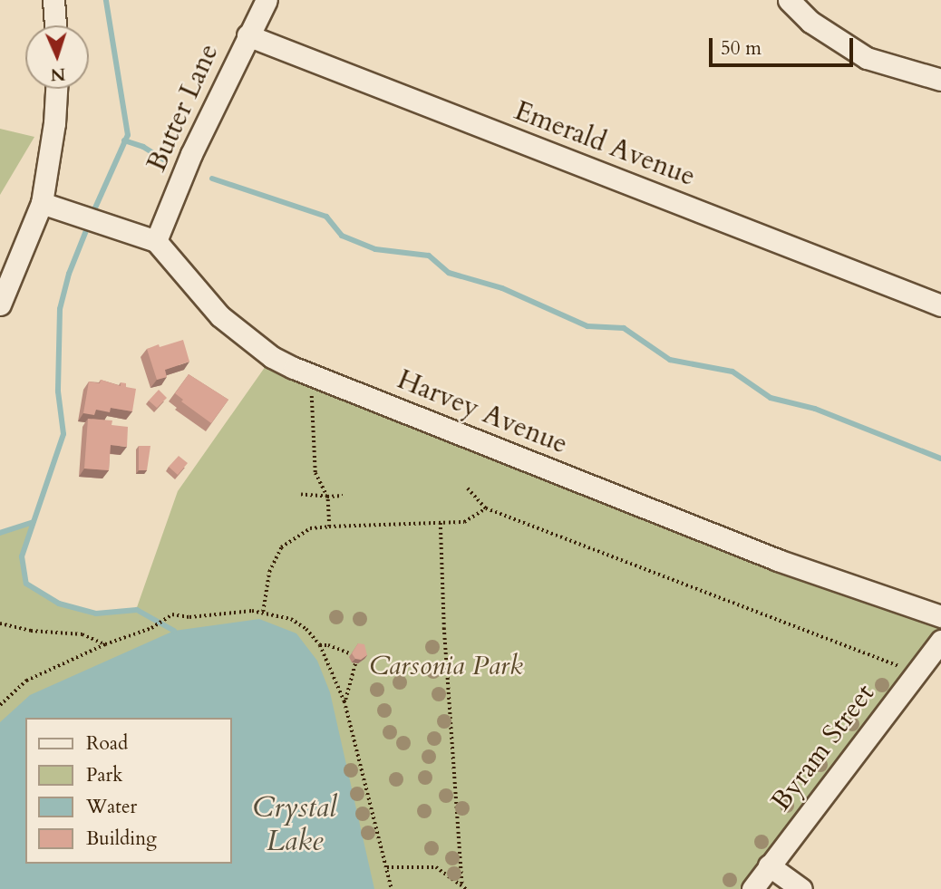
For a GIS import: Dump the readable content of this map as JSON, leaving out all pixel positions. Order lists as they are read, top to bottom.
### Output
{
  "streets": {
    "street": [
      "Butter Lane",
      "Emerald Avenue",
      "Harvey Avenue",
      "Byram Street"
    ]
  },
  "crossings": [
    ["Butter Lane", "Emerald Avenue"],
    ["Butter Lane", "Harvey Avenue"]
  ],
  "water": ["Crystal Lake"],
  "parks": ["Carsonia Park"],
  "legend": [
    "Road",
    "Park",
    "Water",
    "Building"
  ],
  "scale_bar": "50 m",
  "north": "bottom"
}
